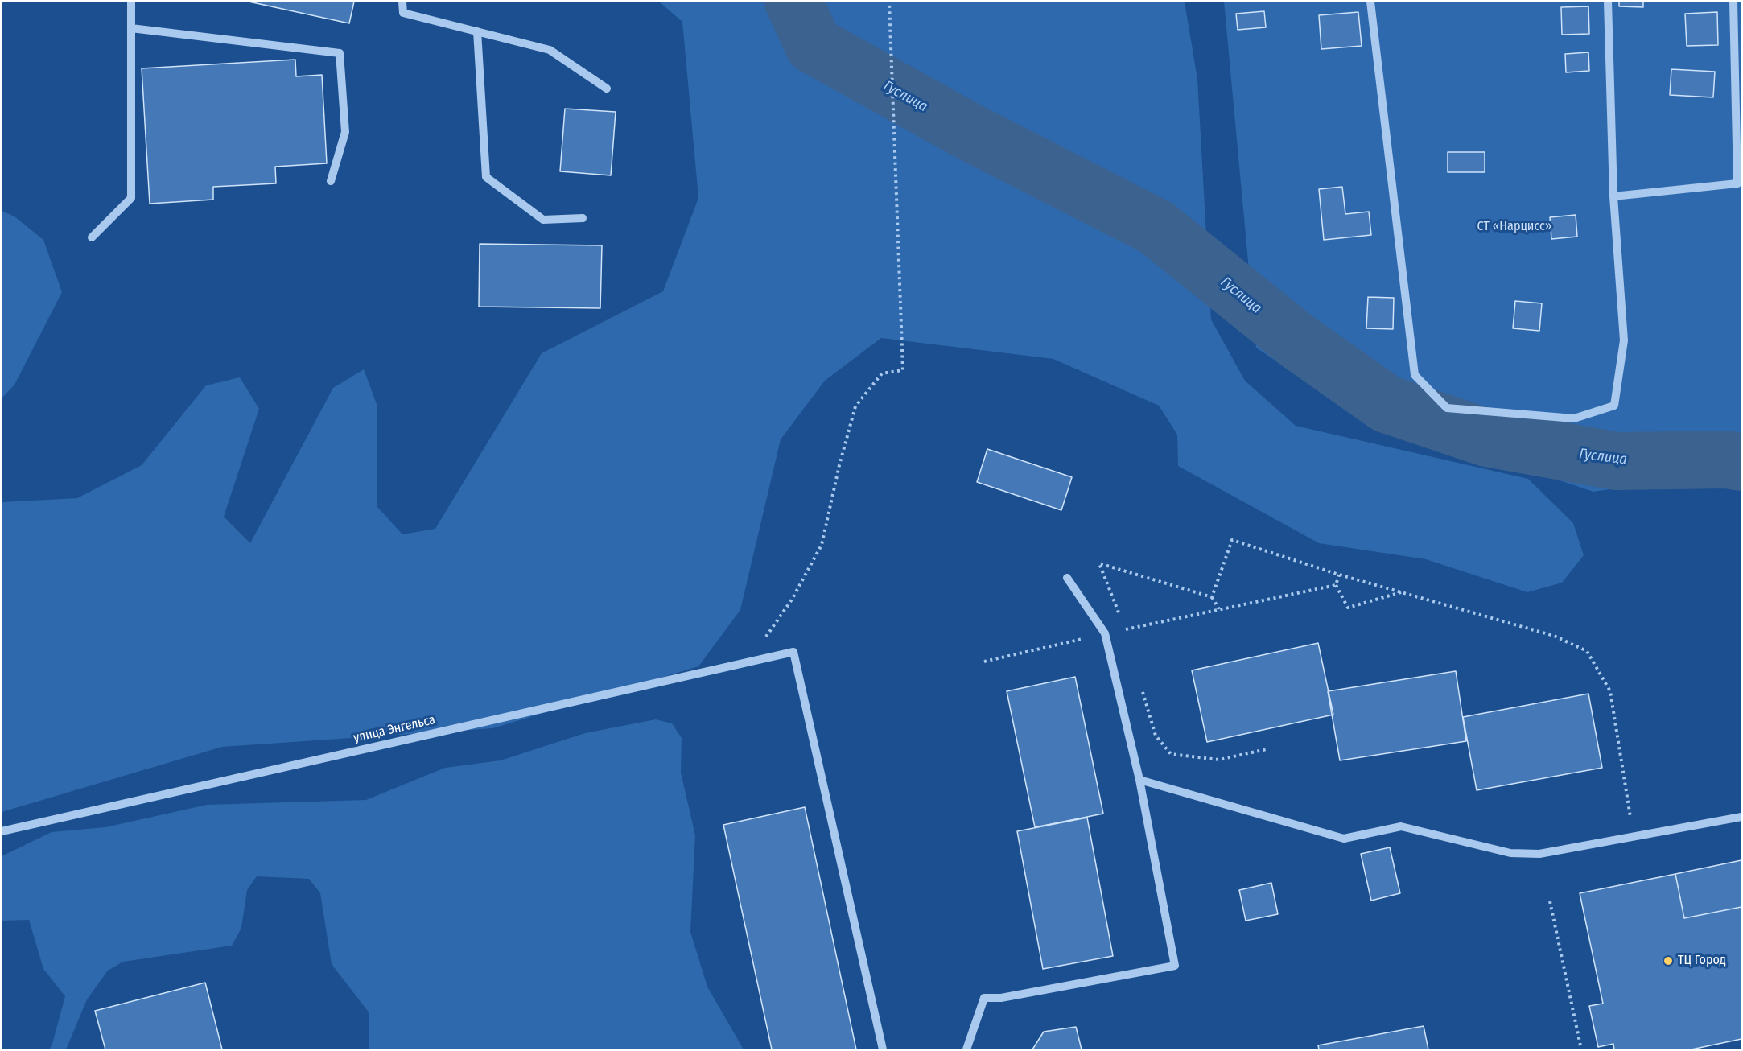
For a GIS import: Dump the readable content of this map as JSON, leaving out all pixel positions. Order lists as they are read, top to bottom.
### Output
{
  "streets": {
    "street": ["улица Энгельса"]
  },
  "water": ["Гуслица"],
  "parks": ["СТ «Нарцисс»"],
  "places": ["ТЦ Город"]
}
